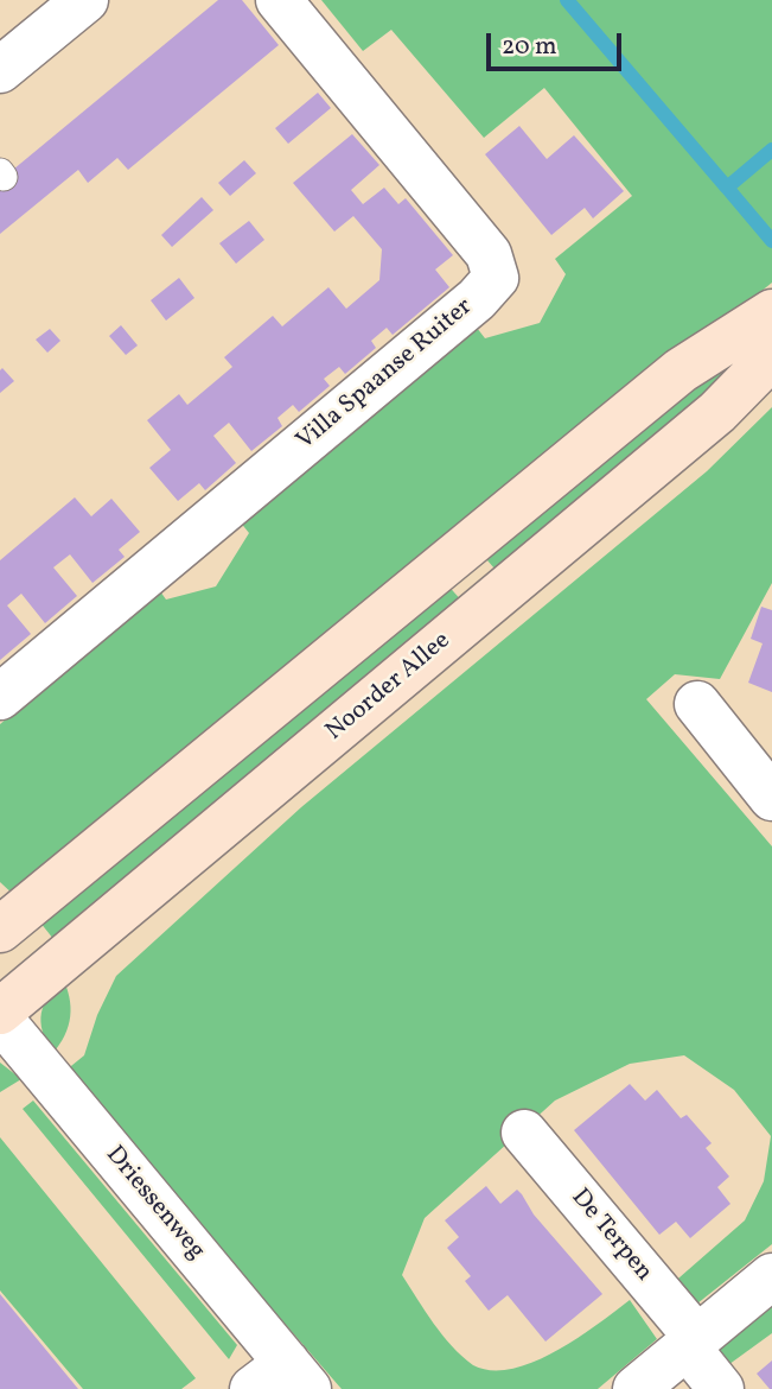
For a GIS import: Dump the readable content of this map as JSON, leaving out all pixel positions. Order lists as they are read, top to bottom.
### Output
{
  "streets": {
    "street": [
      "Villa Spaanse Ruiter",
      "Noorder Allee",
      "Driessenweg",
      "De Terpen"
    ]
  },
  "scale_bar": "20 m"
}
